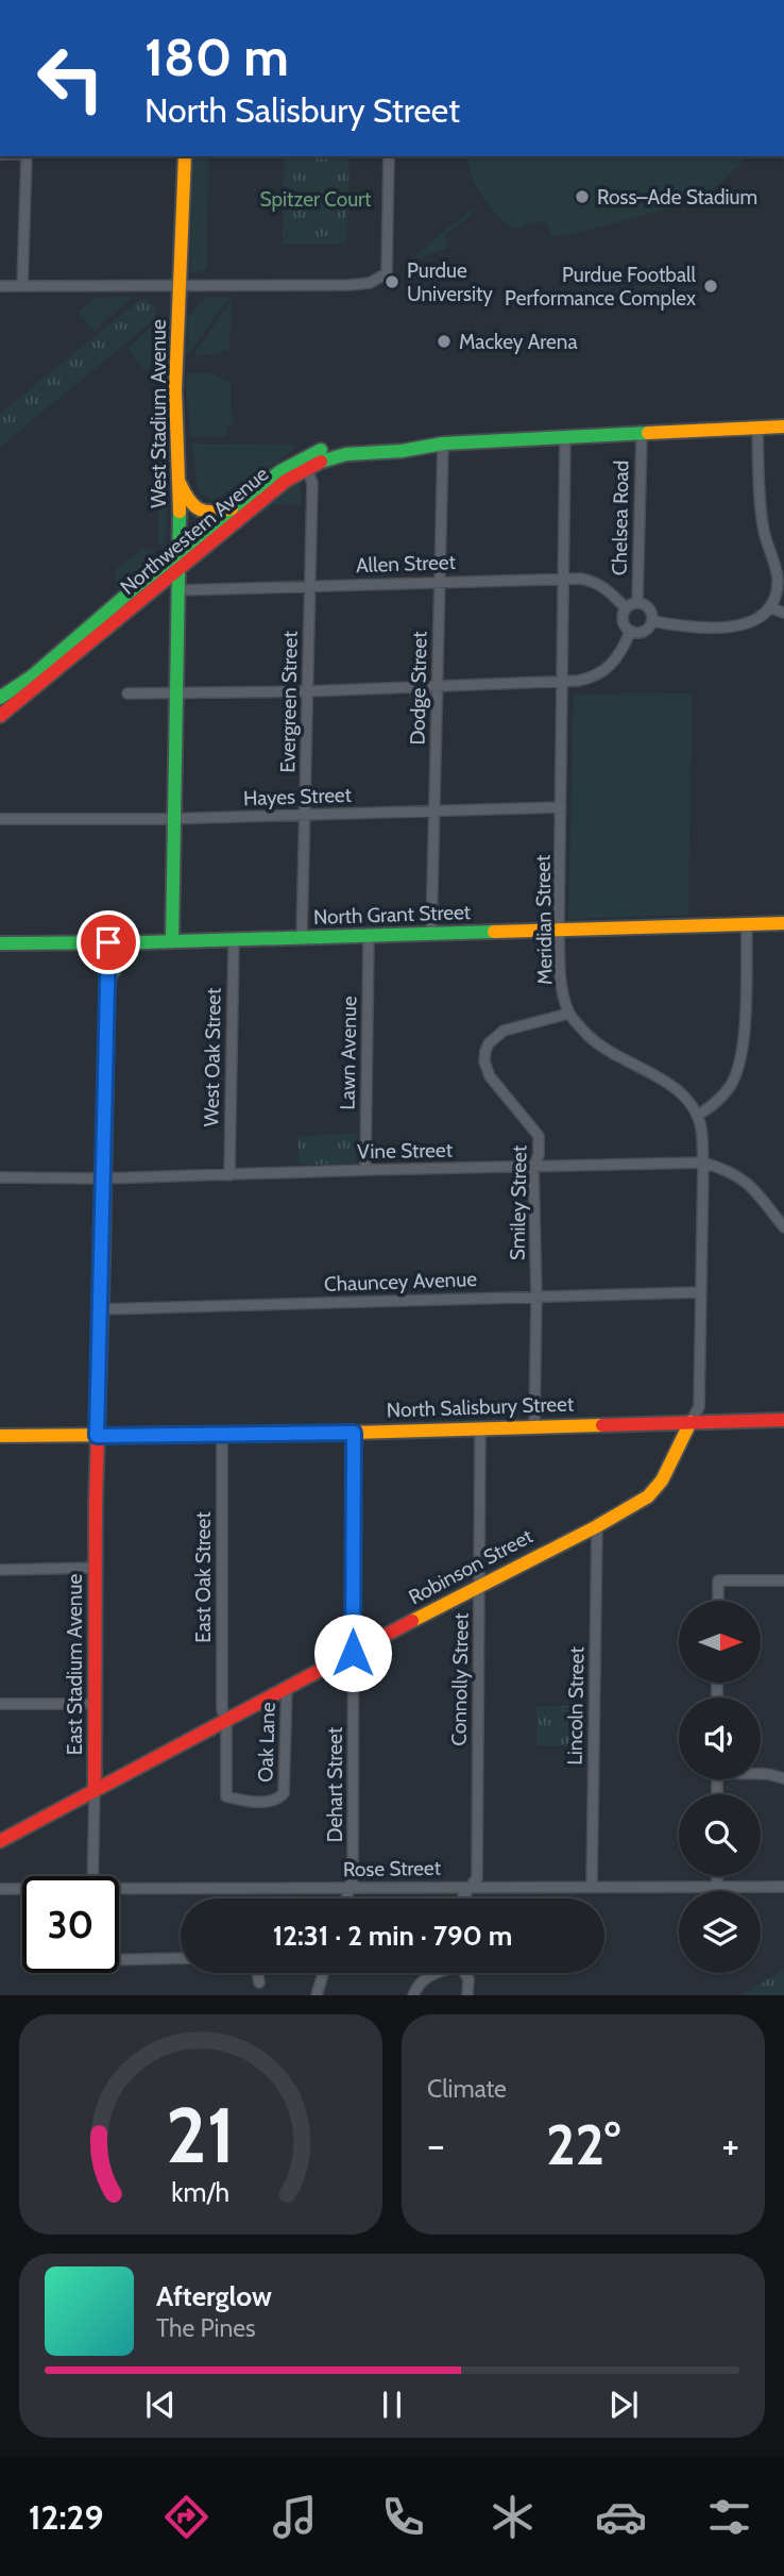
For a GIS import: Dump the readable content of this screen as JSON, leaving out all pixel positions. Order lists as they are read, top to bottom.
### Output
{
  "streets": {
    "street": [
      "West Stadium Avenue",
      "Chelsea Road",
      "Northwestern Avenue",
      "Allen Street",
      "Dodge Street",
      "Evergreen Street",
      "Hayes Street",
      "North Grant Street",
      "Meridian Street",
      "Lawn Avenue",
      "West Oak Street",
      "Vine Street",
      "Smiley Street",
      "Chauncey Avenue",
      "North Salisbury Street",
      "Robinson Street",
      "East Oak Street",
      "East Stadium Avenue",
      "Connolly Street",
      "Lincoln Street",
      "Oak Lane",
      "Dehart Street",
      "Rose Street"
    ]
  },
  "crossings": [
    ["West Stadium Avenue", "Northwestern Avenue"],
    ["West Stadium Avenue", "Allen Street"],
    ["West Stadium Avenue", "Hayes Street"],
    ["West Stadium Avenue", "North Grant Street"],
    ["Chelsea Road", "Northwestern Avenue"],
    ["Chelsea Road", "Allen Street"],
    ["Northwestern Avenue", "Dodge Street"],
    ["Northwestern Avenue", "Evergreen Street"],
    ["Northwestern Avenue", "Meridian Street"],
    ["Allen Street", "Dodge Street"],
    ["Allen Street", "Evergreen Street"],
    ["Allen Street", "Meridian Street"],
    ["Dodge Street", "Hayes Street"],
    ["Dodge Street", "North Grant Street"],
    ["Evergreen Street", "Hayes Street"],
    ["Evergreen Street", "North Grant Street"],
    ["Hayes Street", "Meridian Street"],
    ["North Grant Street", "Meridian Street"],
    ["North Grant Street", "Lawn Avenue"],
    ["North Grant Street", "West Oak Street"],
    ["Meridian Street", "Smiley Street"],
    ["Lawn Avenue", "Vine Street"],
    ["West Oak Street", "Vine Street"],
    ["Vine Street", "Smiley Street"],
    ["Smiley Street", "Chauncey Avenue"],
    ["Smiley Street", "North Salisbury Street"],
    ["North Salisbury Street", "Robinson Street"],
    ["North Salisbury Street", "East Oak Street"],
    ["North Salisbury Street", "East Stadium Avenue"],
    ["North Salisbury Street", "Connolly Street"],
    ["North Salisbury Street", "Dehart Street"],
    ["Robinson Street", "East Oak Street"],
    ["Robinson Street", "East Stadium Avenue"],
    ["Robinson Street", "Connolly Street"],
    ["Robinson Street", "Lincoln Street"],
    ["Robinson Street", "Oak Lane"],
    ["Robinson Street", "Dehart Street"],
    ["East Oak Street", "Oak Lane"],
    ["Connolly Street", "Rose Street"],
    ["Lincoln Street", "Rose Street"],
    ["Dehart Street", "Rose Street"]
  ],
  "parks": ["Spitzer Court"],
  "places": [
    "Ross–Ade Stadium",
    "Purdue University",
    "Purdue Football Performance Complex",
    "Mackey Arena"
  ],
  "north": "right",
  "page": {
    "turn": ["180 m", "North Salisbury Street"],
    "limit": "30",
    "trip": "12:31 · 2 min · 790 m",
    "tile": "Climate",
    "heat": ["−", "22°", "+"],
    "song": ["Afterglow", "The Pines"],
    "tabs": "12:29",
    "gauge": ["21", "km/h"]
  }
}
